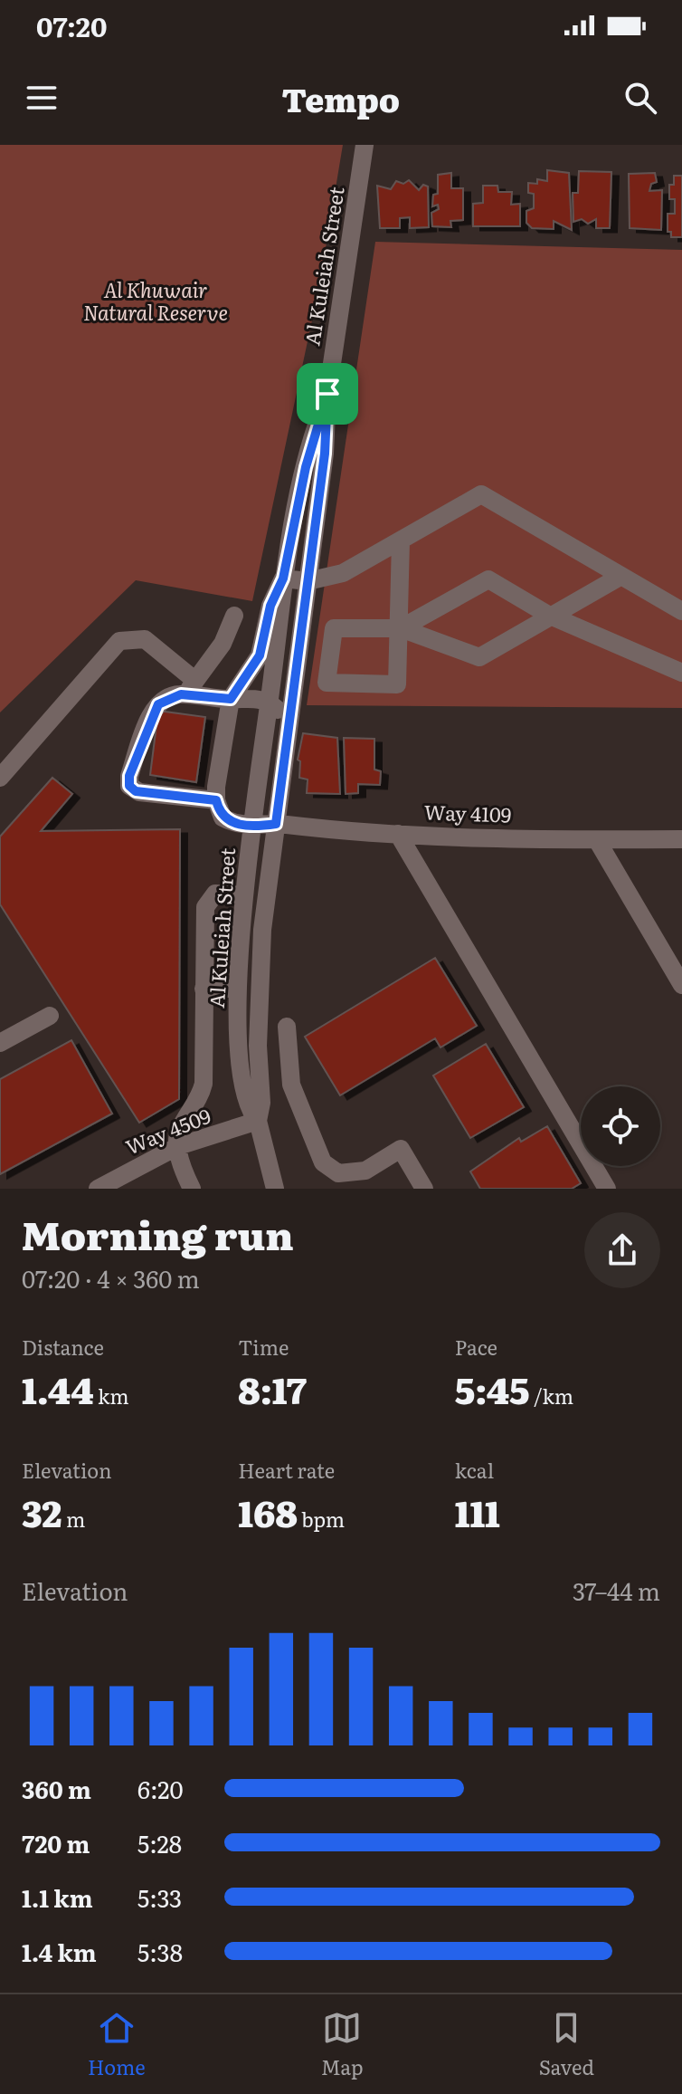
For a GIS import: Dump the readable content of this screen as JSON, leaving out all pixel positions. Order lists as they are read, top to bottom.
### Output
{
  "streets": {
    "street": ["Al Kuleiah Street", "Way 4109", "Way 4509"]
  },
  "crossings": [
    ["Al Kuleiah Street", "Way 4109"],
    ["Al Kuleiah Street", "Way 4509"]
  ],
  "parks": ["Al Khuwair Natural Reserve"],
  "page": {
    "status": "07:20",
    "header": "Tempo",
    "heading": ["Morning run", "07:20 · 4 × 360 m"],
    "stats": [
      ["Distance", "1.44 km"],
      ["Time", "8:17"],
      ["Pace", "5:45 /km"],
      ["Elevation", "32 m"],
      ["Heart rate", "168 bpm"],
      ["kcal", "111"]
    ],
    "chart": ["Elevation", "37–44 m"],
    "list": [
      {
        "name": "360 m",
        "note": "6:20"
      },
      {
        "name": "720 m",
        "note": "5:28"
      },
      {
        "name": "1.1 km",
        "note": "5:33"
      },
      {
        "name": "1.4 km",
        "note": "5:38"
      }
    ],
    "tabs": ["Home", "Map", "Saved"]
  }
}
